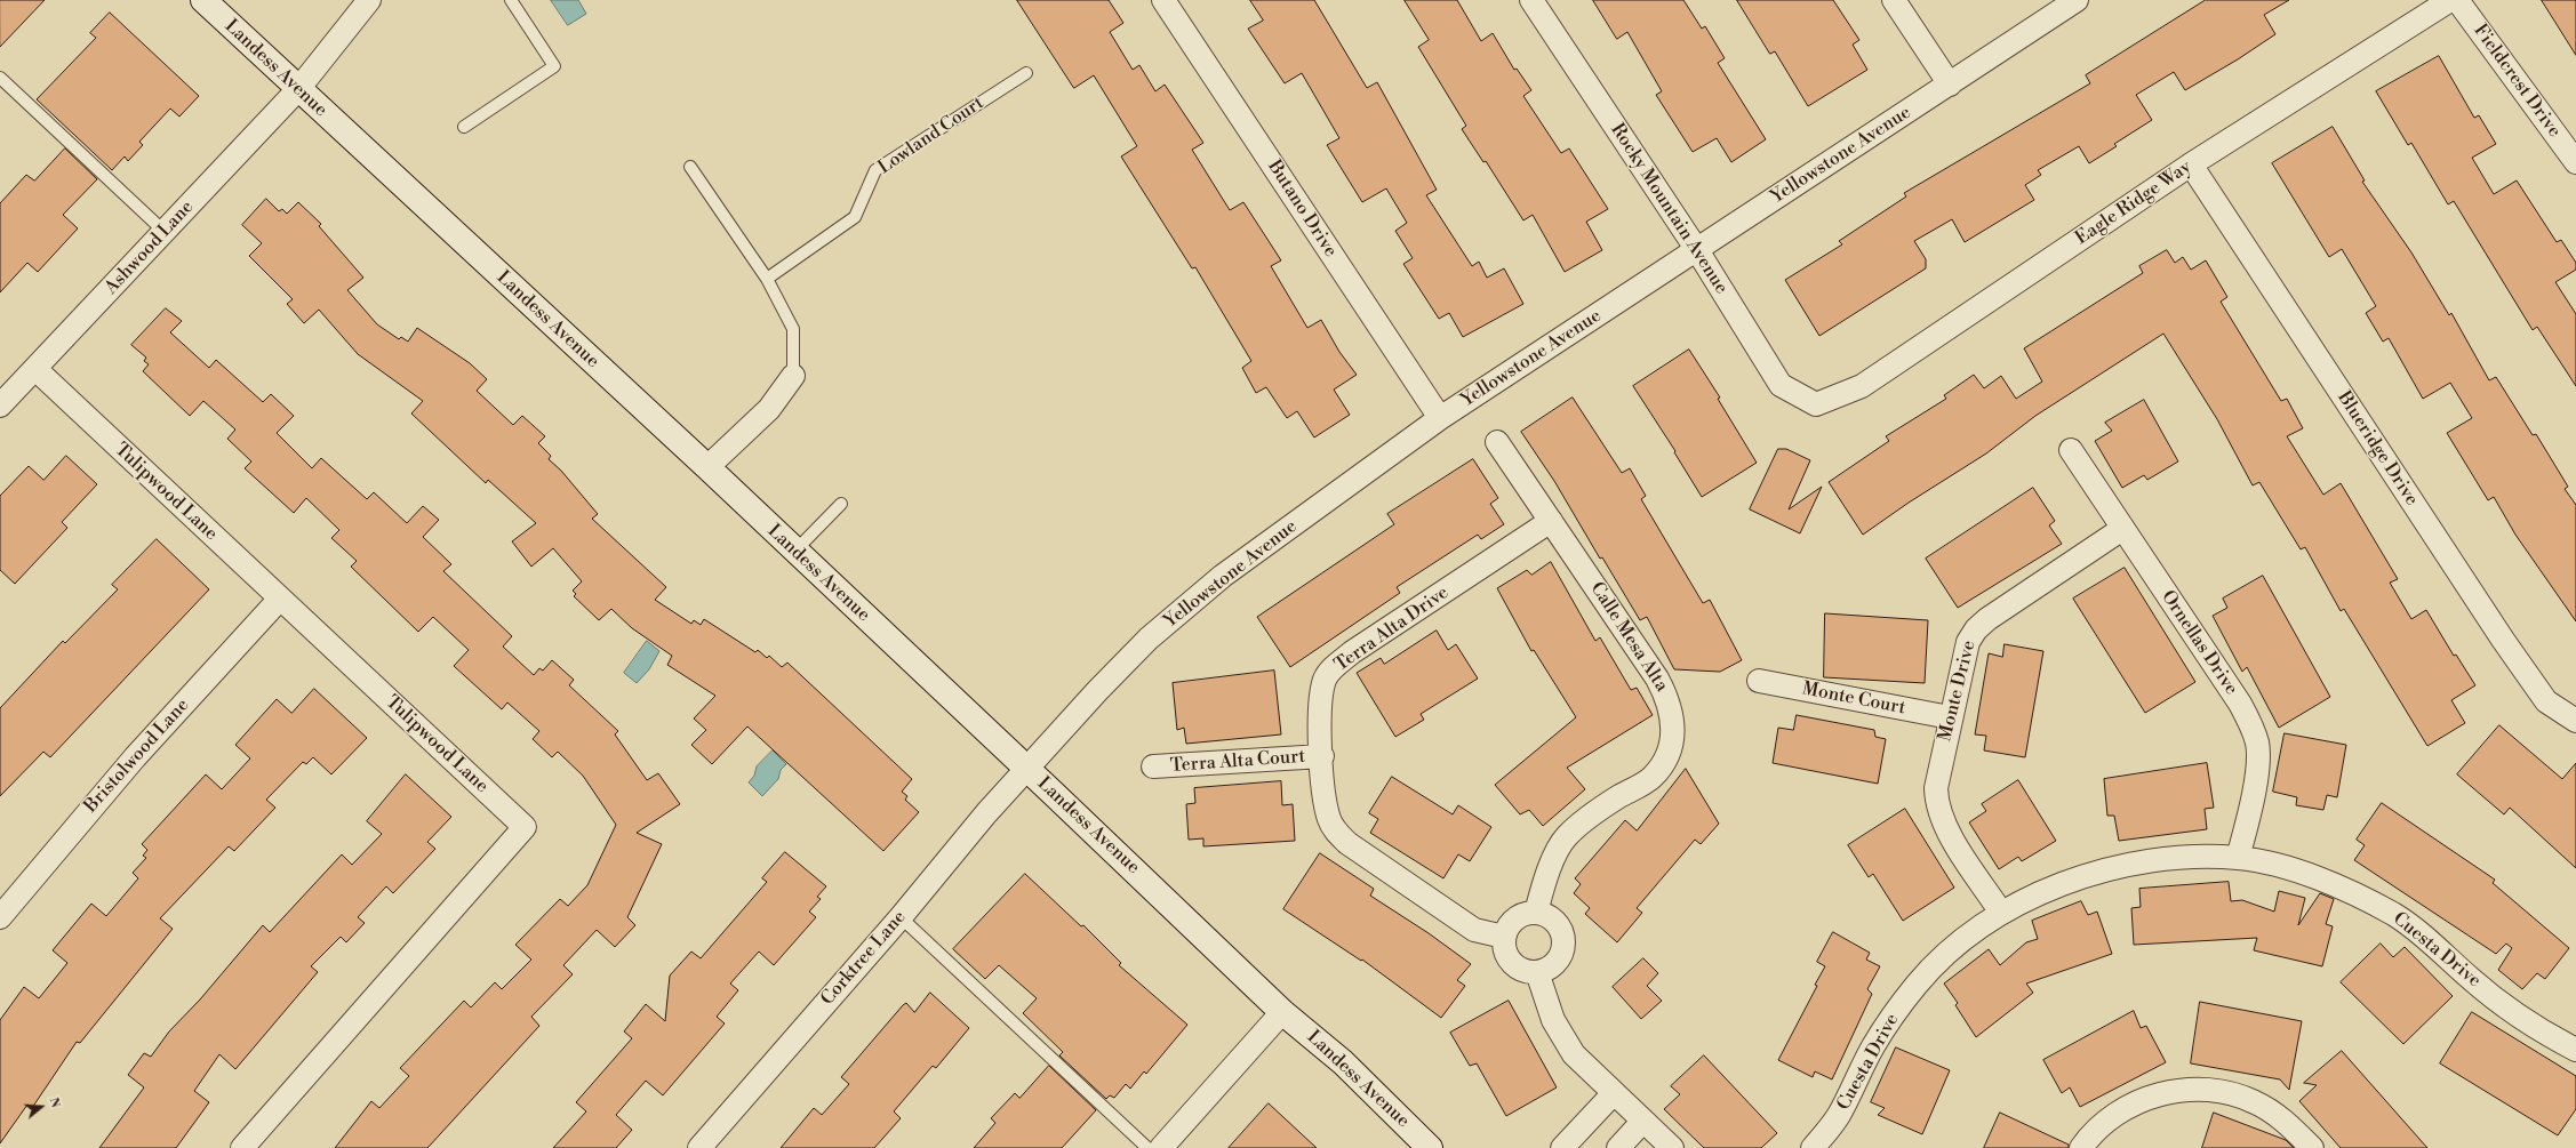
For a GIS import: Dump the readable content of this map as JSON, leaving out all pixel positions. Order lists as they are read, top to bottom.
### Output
{
  "streets": {
    "main road": ["Landess Avenue"],
    "street": [
      "Fieldcrest Drive",
      "Yellowstone Avenue",
      "Eagle Ridge Way",
      "Butano Drive",
      "Rocky Mountain Avenue",
      "Ashwood Lane",
      "Blueridge Drive",
      "Tulipwood Lane",
      "Terra Alta Drive",
      "Calle Mesa Alta",
      "Ornellas Drive",
      "Monte Drive",
      "Monte Court",
      "Bristolwood Lane",
      "Terra Alta Court",
      "Cuesta Drive",
      "Corktree Lane"
    ],
    "lane": ["Lowland Court"]
  },
  "crossings": [
    ["Landess Avenue", "Yellowstone Avenue"],
    ["Landess Avenue", "Ashwood Lane"],
    ["Landess Avenue", "Corktree Lane"],
    ["Yellowstone Avenue", "Butano Drive"],
    ["Yellowstone Avenue", "Rocky Mountain Avenue"],
    ["Yellowstone Avenue", "Corktree Lane"],
    ["Eagle Ridge Way", "Rocky Mountain Avenue"],
    ["Eagle Ridge Way", "Blueridge Drive"],
    ["Ashwood Lane", "Tulipwood Lane"],
    ["Tulipwood Lane", "Bristolwood Lane"],
    ["Terra Alta Drive", "Calle Mesa Alta"],
    ["Terra Alta Drive", "Terra Alta Court"],
    ["Ornellas Drive", "Monte Drive"],
    ["Ornellas Drive", "Cuesta Drive"],
    ["Monte Drive", "Monte Court"],
    ["Monte Drive", "Cuesta Drive"]
  ],
  "north": "right"
}
